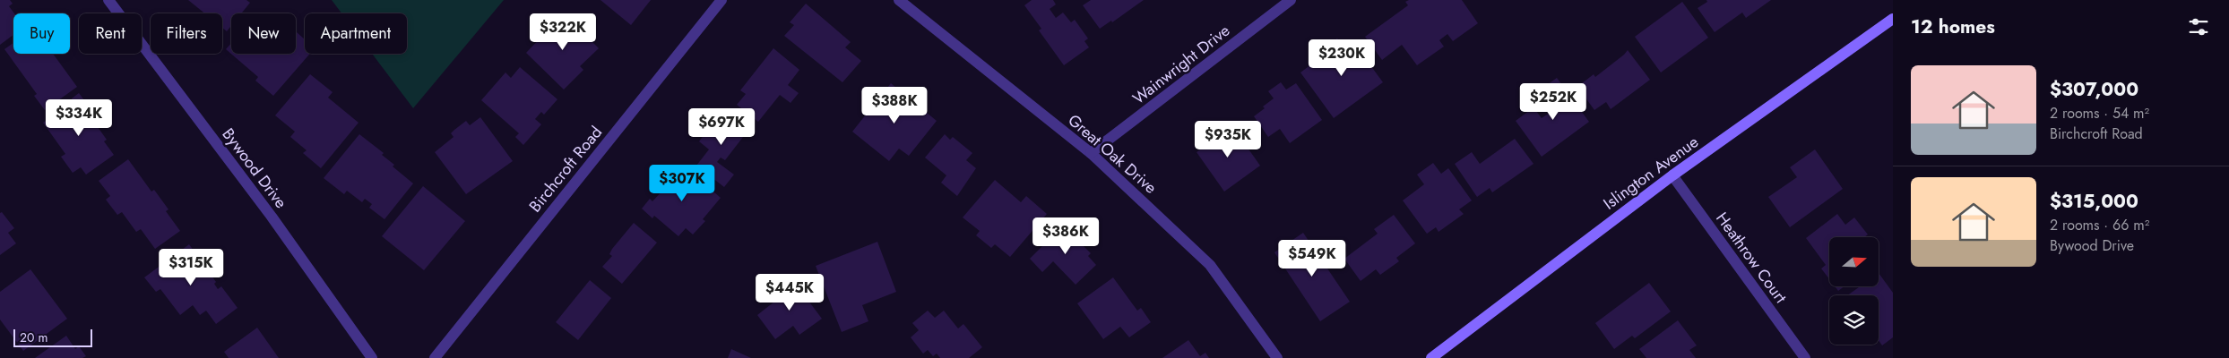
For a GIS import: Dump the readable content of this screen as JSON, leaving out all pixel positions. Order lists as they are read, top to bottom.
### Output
{
  "streets": {
    "main road": ["Islington Avenue"],
    "street": [
      "Wainwright Drive",
      "Great Oak Drive",
      "Bywood Drive",
      "Birchcroft Road",
      "Heathrow Court"
    ]
  },
  "crossings": [
    ["Wainwright Drive", "Great Oak Drive"],
    ["Islington Avenue", "Heathrow Court"]
  ],
  "scale_bar": "20 m",
  "north": "right",
  "page": {
    "heading": "12 homes",
    "price": [
      "$322K",
      "$230K",
      "$252K",
      "$388K",
      "$334K",
      "$697K",
      "$935K",
      "$307K",
      "$386K",
      "$549K",
      "$315K",
      "$445K"
    ],
    "chip": [
      "Buy",
      "Rent",
      "Filters",
      "New",
      "Apartment"
    ],
    "list": [
      {
        "name": "$307,000",
        "note": "2 rooms · 54 m² · Birchcroft Road"
      },
      {
        "name": "$315,000",
        "note": "2 rooms · 66 m² · Bywood Drive"
      }
    ],
    "scale": "20 m"
  }
}
